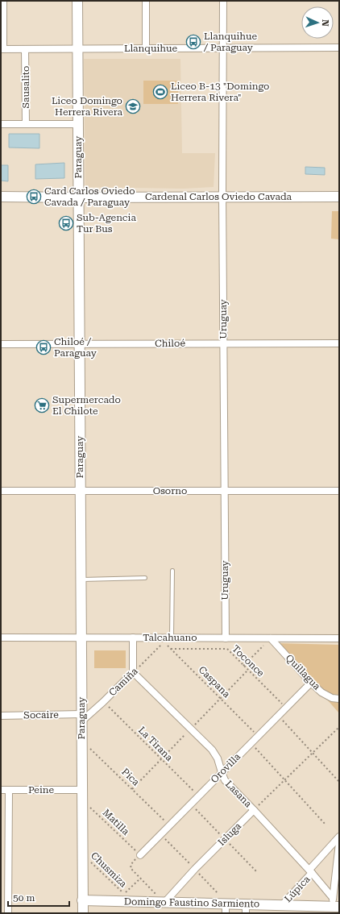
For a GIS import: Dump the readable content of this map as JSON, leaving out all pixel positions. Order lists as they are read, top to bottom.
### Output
{
  "streets": {
    "street": [
      "Llanquihue",
      "Sausalito",
      "Paraguay",
      "Cardenal Carlos Oviedo Cavada",
      "Uruguay",
      "Chiloé",
      "Osorno",
      "Talcahuano",
      "Quillagua",
      "Camiña",
      "Socaire",
      "Orovilla",
      "Peine",
      "Lasana",
      "Isluga",
      "Lúpica",
      "Domingo Faustino Sarmiento"
    ],
    "path": [
      "Toconce",
      "Caspana",
      "La Tirana",
      "Pica",
      "Matilla",
      "Chusmiza"
    ]
  },
  "crossings": [
    ["Llanquihue", "Sausalito"],
    ["Llanquihue", "Paraguay"],
    ["Llanquihue", "Uruguay"],
    ["Paraguay", "Cardenal Carlos Oviedo Cavada"],
    ["Paraguay", "Chiloé"],
    ["Paraguay", "Osorno"],
    ["Paraguay", "Talcahuano"],
    ["Paraguay", "Camiña"],
    ["Paraguay", "Socaire"],
    ["Paraguay", "Pica"],
    ["Paraguay", "Peine"],
    ["Paraguay", "Matilla"],
    ["Paraguay", "Chusmiza"],
    ["Paraguay", "Domingo Faustino Sarmiento"],
    ["Cardenal Carlos Oviedo Cavada", "Uruguay"],
    ["Uruguay", "Chiloé"],
    ["Uruguay", "Osorno"],
    ["Uruguay", "Talcahuano"],
    ["Talcahuano", "Quillagua"],
    ["Toconce", "Caspana"],
    ["Toconce", "Orovilla"],
    ["Quillagua", "Orovilla"],
    ["Camiña", "Caspana"],
    ["Camiña", "Socaire"],
    ["Camiña", "La Tirana"],
    ["Camiña", "Lasana"],
    ["Caspana", "Orovilla"],
    ["La Tirana", "Orovilla"],
    ["Orovilla", "Pica"],
    ["Orovilla", "Lasana"],
    ["Orovilla", "Matilla"],
    ["Peine", "Matilla"],
    ["Lasana", "Isluga"],
    ["Lasana", "Lúpica"],
    ["Lasana", "Domingo Faustino Sarmiento"],
    ["Isluga", "Domingo Faustino Sarmiento"],
    ["Lúpica", "Domingo Faustino Sarmiento"]
  ],
  "places": {
    "bus stop": [
      "Llanquihue / Paraguay",
      "Card Carlos Oviedo Cavada / Paraguay",
      "Sub-Agencia Tur Bus",
      "Chiloé / Paraguay"
    ],
    "sports": ["Liceo B-13 \"Domingo Herrera Rivera\""],
    "school or university": ["Liceo Domingo Herrera Rivera"],
    "supermarket": ["Supermercado El Chilote"]
  },
  "scale_bar": "50 m",
  "north": "right"
}
